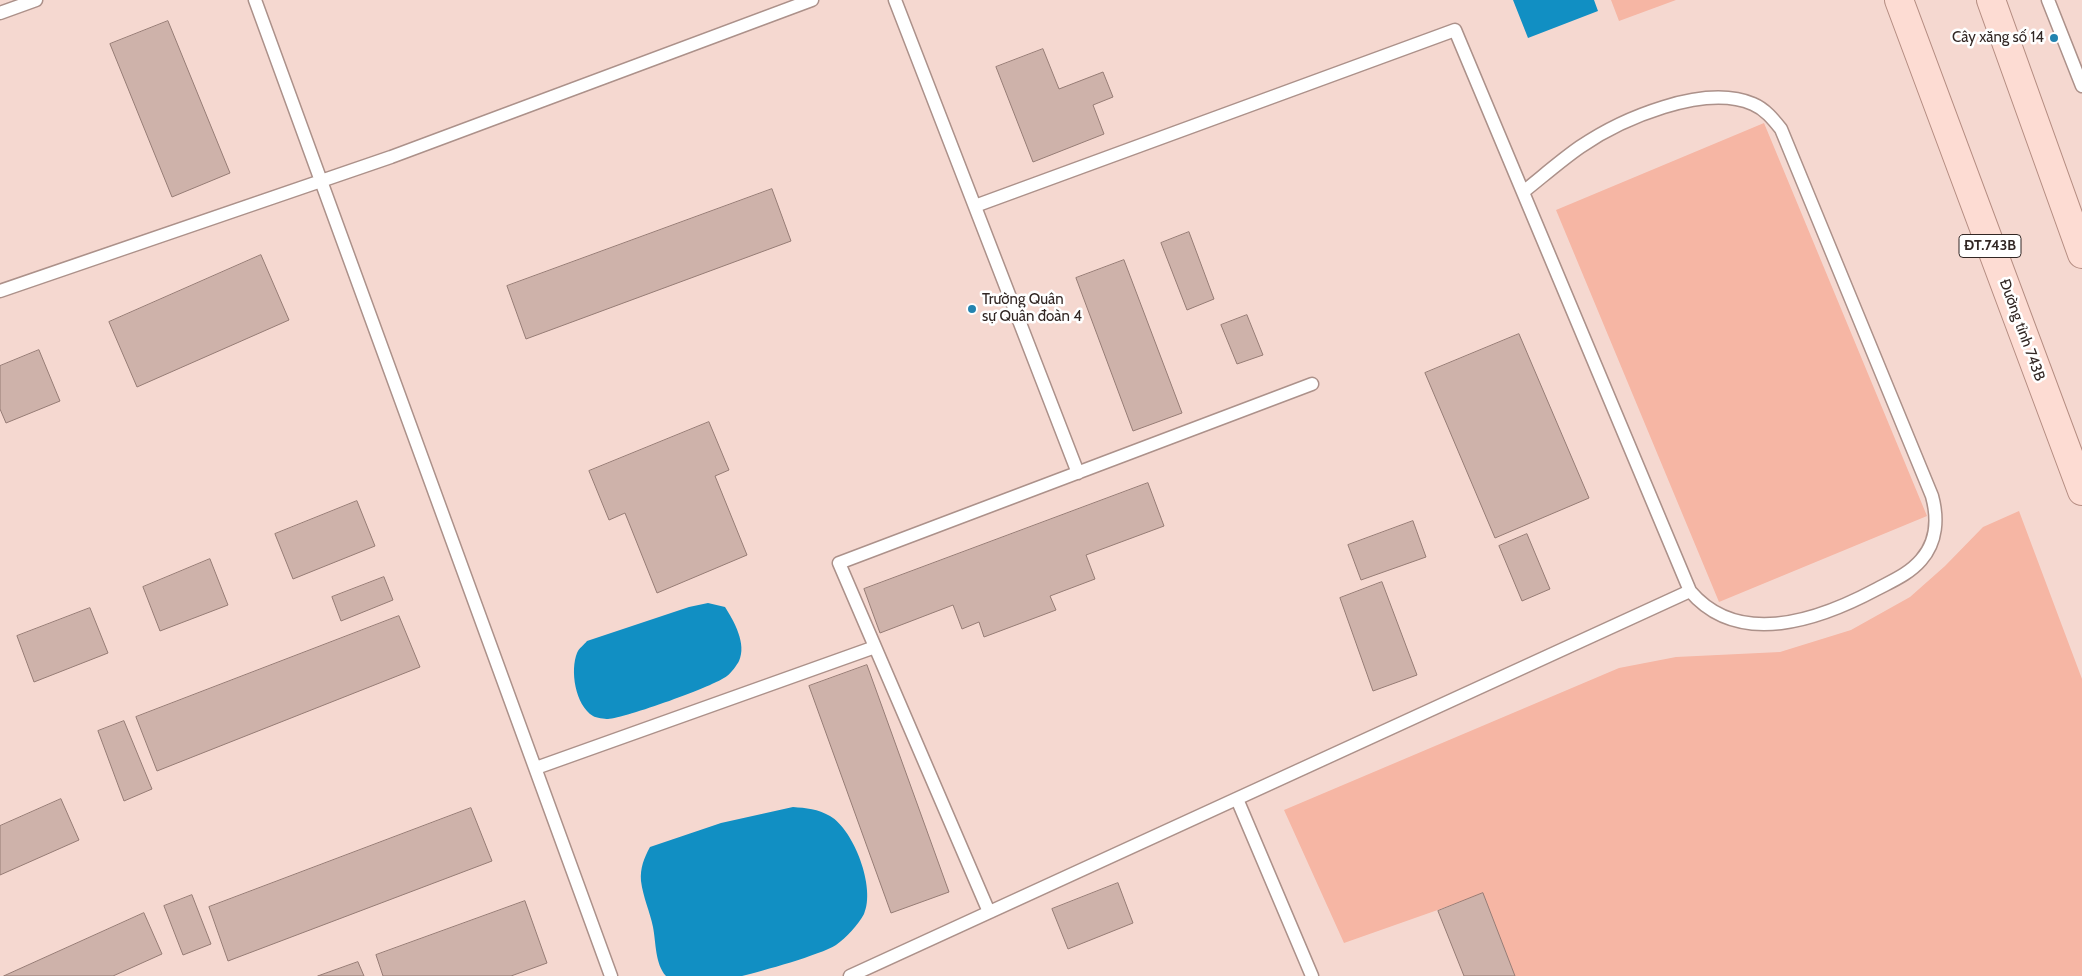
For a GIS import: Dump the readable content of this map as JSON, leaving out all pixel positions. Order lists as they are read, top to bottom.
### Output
{
  "streets": {
    "main road": ["ĐT.743B", "Đường tỉnh 743B"]
  },
  "places": ["Cây xăng số 14", "Trường Quân sự Quân đoàn 4"]
}
